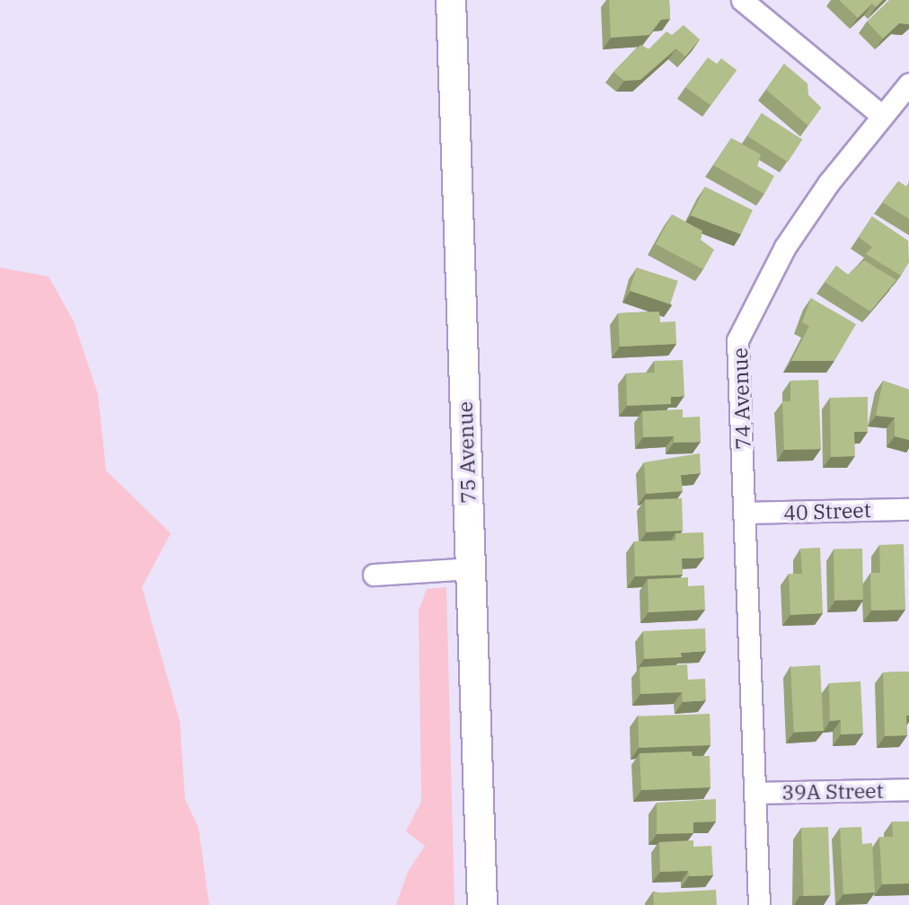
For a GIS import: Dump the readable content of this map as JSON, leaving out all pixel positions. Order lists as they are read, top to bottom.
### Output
{
  "streets": {
    "main road": ["75 Avenue"],
    "street": ["74 Avenue", "40 Street", "39A Street"]
  },
  "crossings": [
    ["74 Avenue", "40 Street"],
    ["74 Avenue", "39A Street"]
  ]
}
